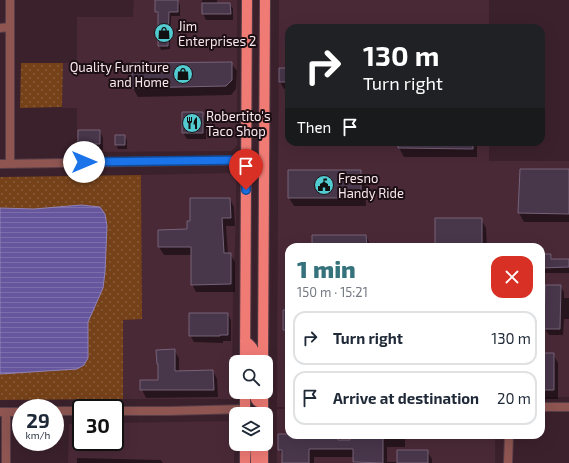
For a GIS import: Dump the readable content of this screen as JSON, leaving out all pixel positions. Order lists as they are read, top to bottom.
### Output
{
  "places": {
    "shop": ["Jim Enterprises 2", "Quality Furniture and Home"],
    "restaurant": ["Robertito's Taco Shop"],
    "public building": ["Fresno Handy Ride"]
  },
  "page": {
    "turn": ["130 m", "Turn right"],
    "then": "Then",
    "heading": ["1 min", "150 m · 15:21"],
    "list": [
      {
        "name": "Turn right",
        "value": "130 m"
      },
      {
        "name": "Arrive at destination",
        "value": "20 m"
      }
    ],
    "speed": "29 km/h",
    "limit": "30"
  }
}
